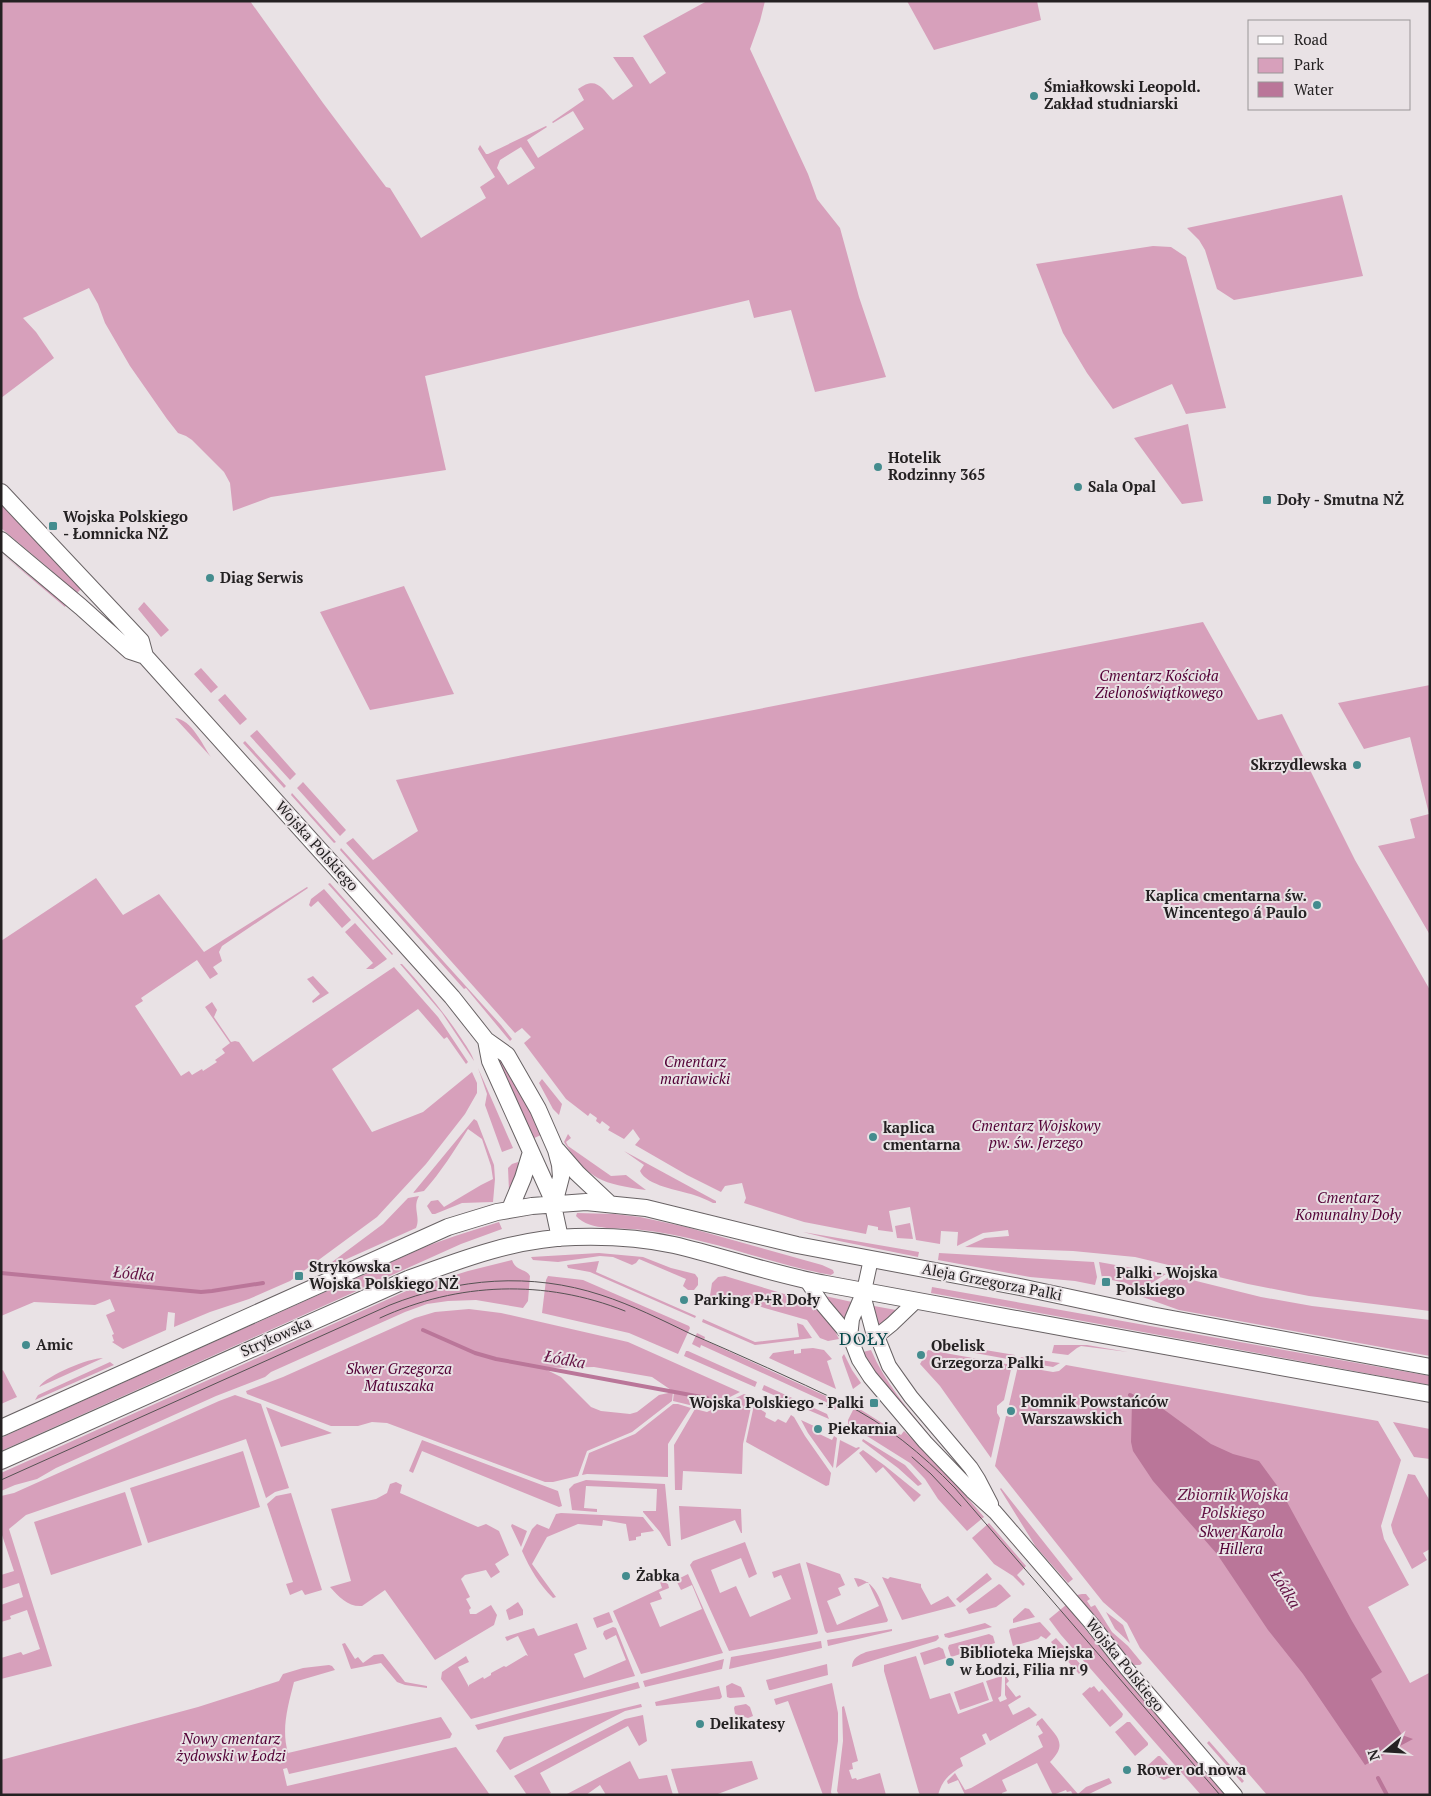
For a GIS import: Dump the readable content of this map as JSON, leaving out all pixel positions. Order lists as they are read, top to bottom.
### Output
{
  "streets": {
    "main road": ["Wojska Polskiego", "Aleja Grzegorza Palki", "Strykowska"]
  },
  "crossings": [
    ["Wojska Polskiego", "Aleja Grzegorza Palki"],
    ["Wojska Polskiego", "Strykowska"],
    ["Aleja Grzegorza Palki", "Strykowska"]
  ],
  "districts": ["DOŁY"],
  "water": ["Łódka", "Zbiornik Wojska Polskiego"],
  "parks": [
    "Cmentarz Kościoła Zielonoświątkowego",
    "Cmentarz mariawicki",
    "Cmentarz Wojskowy pw. św. Jerzego",
    "Cmentarz Komunalny Doły",
    "Skwer Grzegorza Matuszaka",
    "Skwer Karola Hillera",
    "Nowy cmentarz żydowski w Łodzi"
  ],
  "places": {
    "other": [
      "Śmiałkowski Leopold. Zakład studniarski",
      "Hotelik Rodzinny 365",
      "Sala Opal",
      "Diag Serwis",
      "Skrzydlewska",
      "Kaplica cmentarna św. Wincentego á Paulo",
      "kaplica cmentarna",
      "Parking P+R Doły",
      "Amic",
      "Obelisk Grzegorza Palki",
      "Pomnik Powstańców Warszawskich",
      "Piekarnia",
      "Żabka",
      "Biblioteka Miejska w Łodzi, Filia nr 9",
      "Delikatesy",
      "Rower od nowa"
    ],
    "transit": [
      "Doły - Smutna NŻ",
      "Wojska Polskiego - Łomnicka NŻ",
      "Strykowska - Wojska Polskiego NŻ",
      "Palki - Wojska Polskiego",
      "Wojska Polskiego - Palki"
    ]
  },
  "legend": ["Road", "Park", "Water"],
  "north": "left"
}
